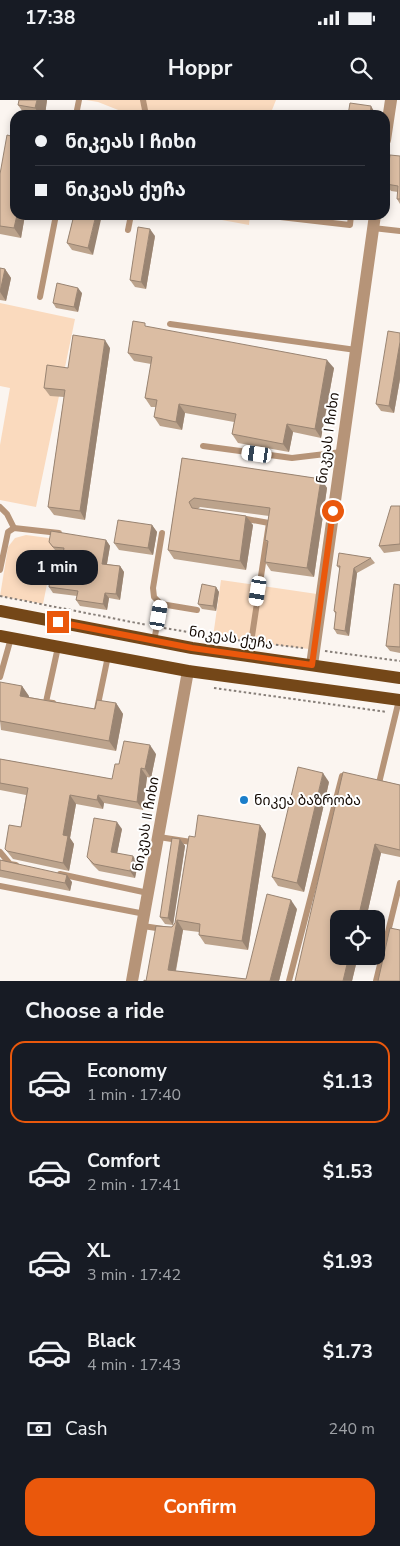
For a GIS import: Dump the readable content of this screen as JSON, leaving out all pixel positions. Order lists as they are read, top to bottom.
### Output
{
  "streets": {
    "main road": ["ნიკეას ქუჩა"],
    "street": ["ნიკეას I ჩიხი", "ნიკეას II ჩიხი"]
  },
  "crossings": [
    ["ნიკეას I ჩიხი", "ნიკეას ქუჩა"]
  ],
  "places": ["ნიკეა ბაზრობა"],
  "page": {
    "status": "17:38",
    "header": "Hoppr",
    "banner": ["ნიკეას I ჩიხი", "ნიკეას ქუჩა"],
    "bubble": "1 min",
    "heading": "Choose a ride",
    "list": [
      {
        "name": "Economy",
        "note": "1 min · 17:40",
        "value": "$1.13"
      },
      {
        "name": "Comfort",
        "note": "2 min · 17:41",
        "value": "$1.53"
      },
      {
        "name": "XL",
        "note": "3 min · 17:42",
        "value": "$1.93"
      },
      {
        "name": "Black",
        "note": "4 min · 17:43",
        "value": "$1.73"
      }
    ],
    "pay": ["Cash", "240 m"],
    "buttons": "Confirm"
  }
}
